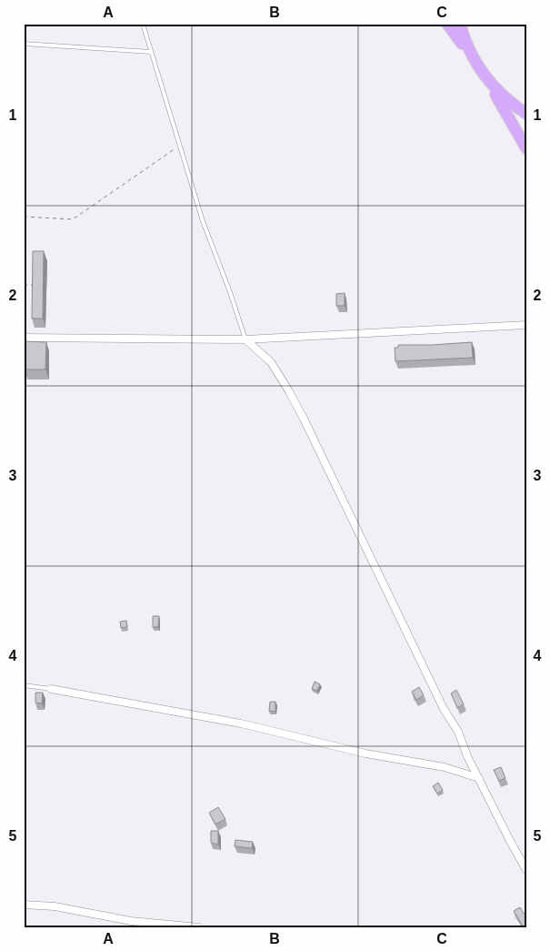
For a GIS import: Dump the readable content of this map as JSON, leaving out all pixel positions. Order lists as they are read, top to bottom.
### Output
{
  "grid": {
    "columns": ["A", "B", "C"],
    "rows": [
      "1",
      "2",
      "3",
      "4",
      "5"
    ]
  }
}
